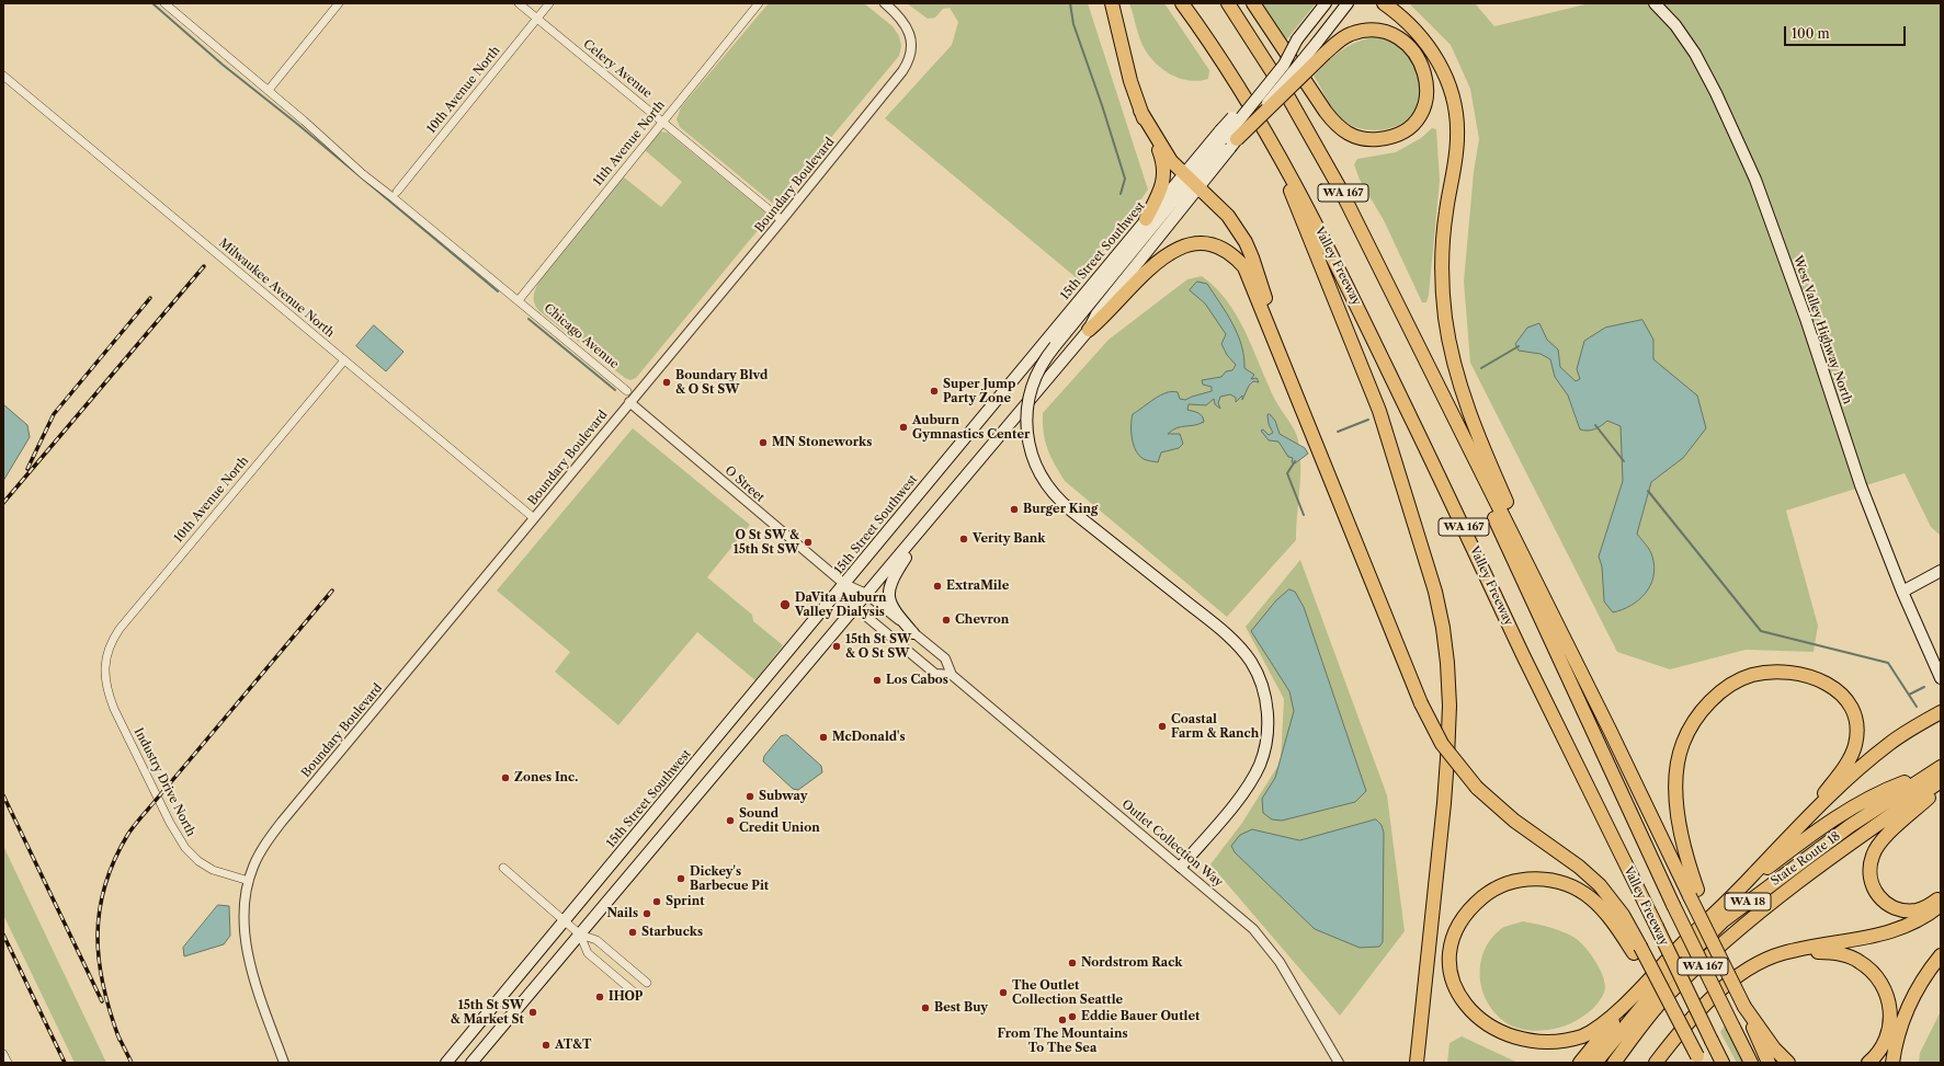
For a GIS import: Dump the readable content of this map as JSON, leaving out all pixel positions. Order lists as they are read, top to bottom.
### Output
{
  "streets": {
    "highway": [
      "WA 167",
      "Valley Freeway",
      "State Route 18",
      "WA 18"
    ],
    "main road": ["15th Street Southwest", "West Valley Highway North"],
    "street": [
      "Celery Avenue",
      "10th Avenue North",
      "11th Avenue North",
      "Boundary Boulevard",
      "Milwaukee Avenue North",
      "Chicago Avenue",
      "O Street",
      "Industry Drive North",
      "Outlet Collection Way"
    ]
  },
  "crossings": [
    ["Celery Avenue", "10th Avenue North"],
    ["Celery Avenue", "11th Avenue North"],
    ["Celery Avenue", "Boundary Boulevard"],
    ["10th Avenue North", "Milwaukee Avenue North"],
    ["10th Avenue North", "Industry Drive North"],
    ["11th Avenue North", "Chicago Avenue"],
    ["Boundary Boulevard", "Milwaukee Avenue North"],
    ["Boundary Boulevard", "O Street"],
    ["Boundary Boulevard", "Industry Drive North"],
    ["15th Street Southwest", "O Street"],
    ["15th Street Southwest", "Outlet Collection Way"],
    ["O Street", "Outlet Collection Way"]
  ],
  "places": [
    "Boundary Blvd & O St SW",
    "Super Jump Party Zone",
    "Auburn Gymnastics Center",
    "MN Stoneworks",
    "Burger King",
    "Verity Bank",
    "O St SW & 15th St SW",
    "ExtraMile",
    "DaVita Auburn Valley Dialysis",
    "Chevron",
    "15th St SW & O St SW",
    "Los Cabos",
    "Coastal Farm & Ranch",
    "McDonald's",
    "Zones Inc.",
    "Subway",
    "Sound Credit Union",
    "Dickey's Barbecue Pit",
    "Sprint",
    "Nails",
    "Starbucks",
    "Nordstrom Rack",
    "The Outlet Collection Seattle",
    "IHOP",
    "Best Buy",
    "15th St SW & Market St",
    "Eddie Bauer Outlet",
    "From The Mountains To The Sea",
    "AT&T"
  ],
  "scale_bar": "100 m"
}
